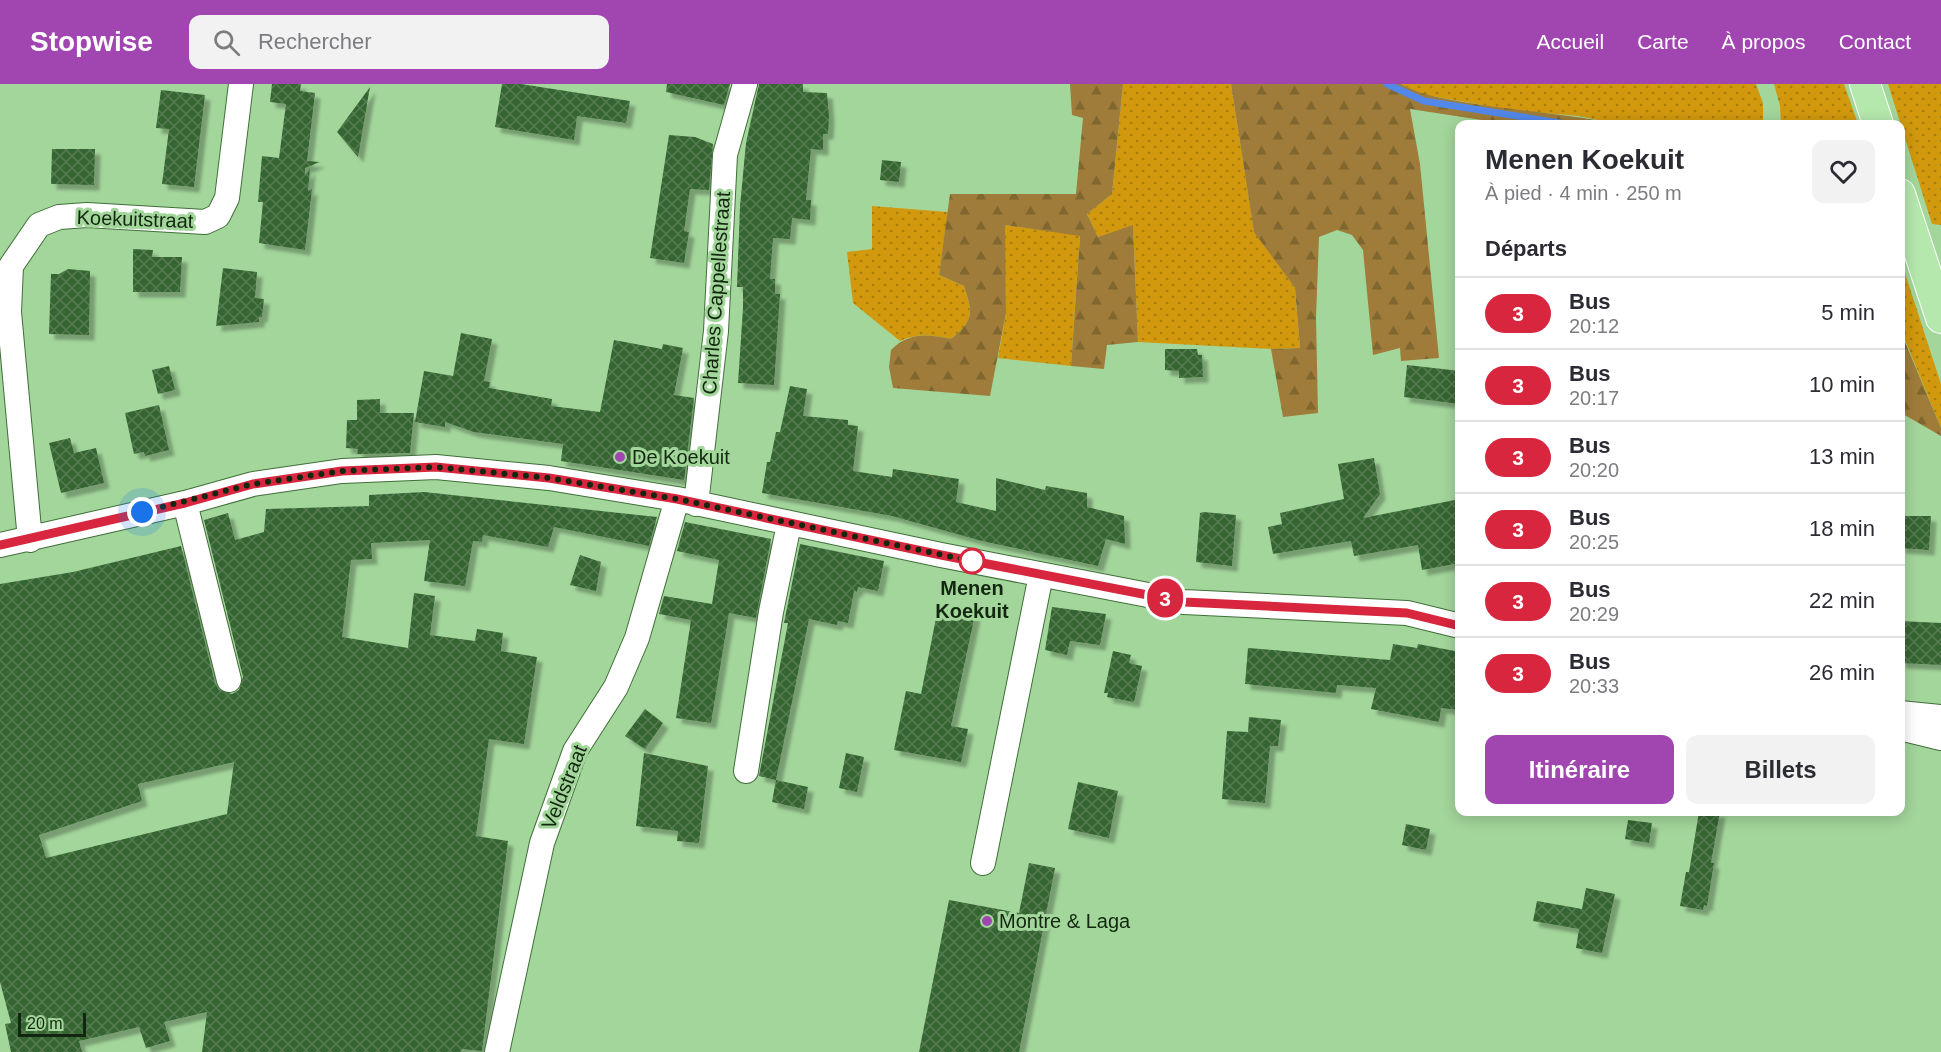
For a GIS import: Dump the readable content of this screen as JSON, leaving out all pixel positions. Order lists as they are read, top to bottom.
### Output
{
  "streets": {
    "street": ["Koekuitstraat", "Charles Cappellestraat", "Veldstraat"]
  },
  "crossings": [
    ["Charles Cappellestraat", "Veldstraat"]
  ],
  "places": ["De Koekuit", "Menen Koekuit", "Montre & Laga"],
  "lines": ["bus line 3"],
  "scale_bar": "20 m",
  "page": {
    "header": "Stopwise",
    "search": "Rechercher",
    "nav": [
      "Accueil",
      "Carte",
      "À propos",
      "Contact"
    ],
    "on_map": "3",
    "heading": [
      ["Menen Koekuit", "À pied · 4 min · 250 m"],
      "Départs"
    ],
    "list": [
      {
        "mark": "3",
        "name": "Bus",
        "note": "20:12",
        "value": "5 min"
      },
      {
        "mark": "3",
        "name": "Bus",
        "note": "20:17",
        "value": "10 min"
      },
      {
        "mark": "3",
        "name": "Bus",
        "note": "20:20",
        "value": "13 min"
      },
      {
        "mark": "3",
        "name": "Bus",
        "note": "20:25",
        "value": "18 min"
      },
      {
        "mark": "3",
        "name": "Bus",
        "note": "20:29",
        "value": "22 min"
      },
      {
        "mark": "3",
        "name": "Bus",
        "note": "20:33",
        "value": "26 min"
      }
    ],
    "buttons": ["Itinéraire", "Billets"],
    "scale": "20 m"
  }
}
